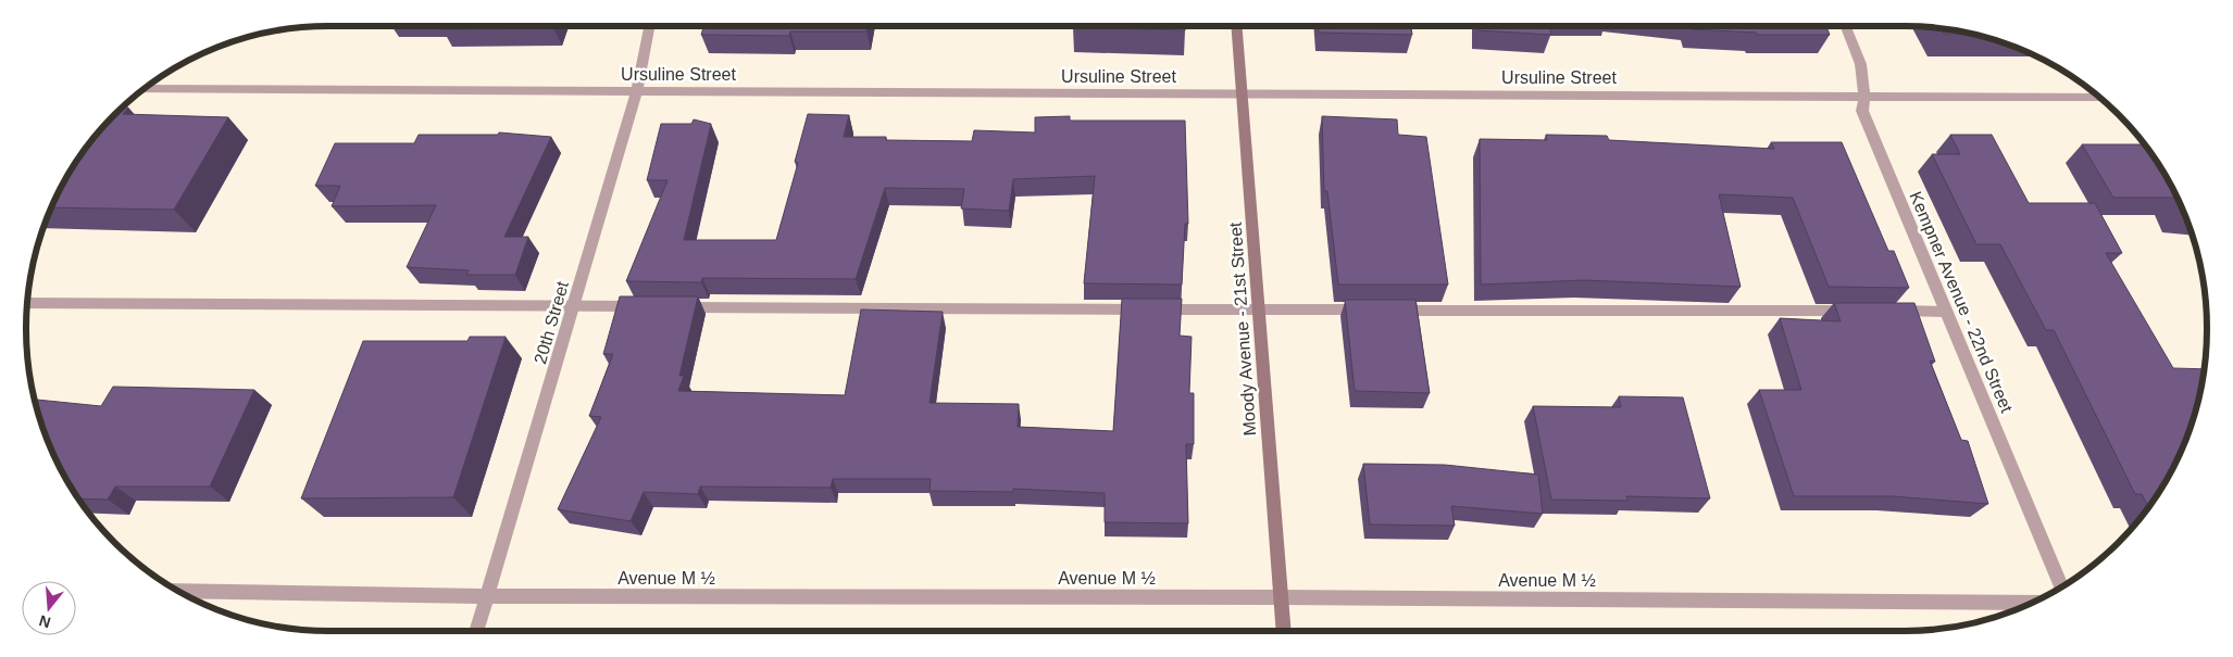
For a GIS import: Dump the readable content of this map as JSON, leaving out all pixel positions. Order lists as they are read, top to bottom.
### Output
{
  "streets": {
    "main road": ["Moody Avenue - 21st Street"],
    "street": [
      "Ursuline Street",
      "Kempner Avenue - 22nd Street",
      "20th Street",
      "Avenue M ½"
    ]
  },
  "crossings": [
    ["Ursuline Street", "Kempner Avenue - 22nd Street"],
    ["Ursuline Street", "20th Street"],
    ["Ursuline Street", "Moody Avenue - 21st Street"],
    ["20th Street", "Avenue M ½"],
    ["Moody Avenue - 21st Street", "Avenue M ½"]
  ],
  "north": "bottom"
}
